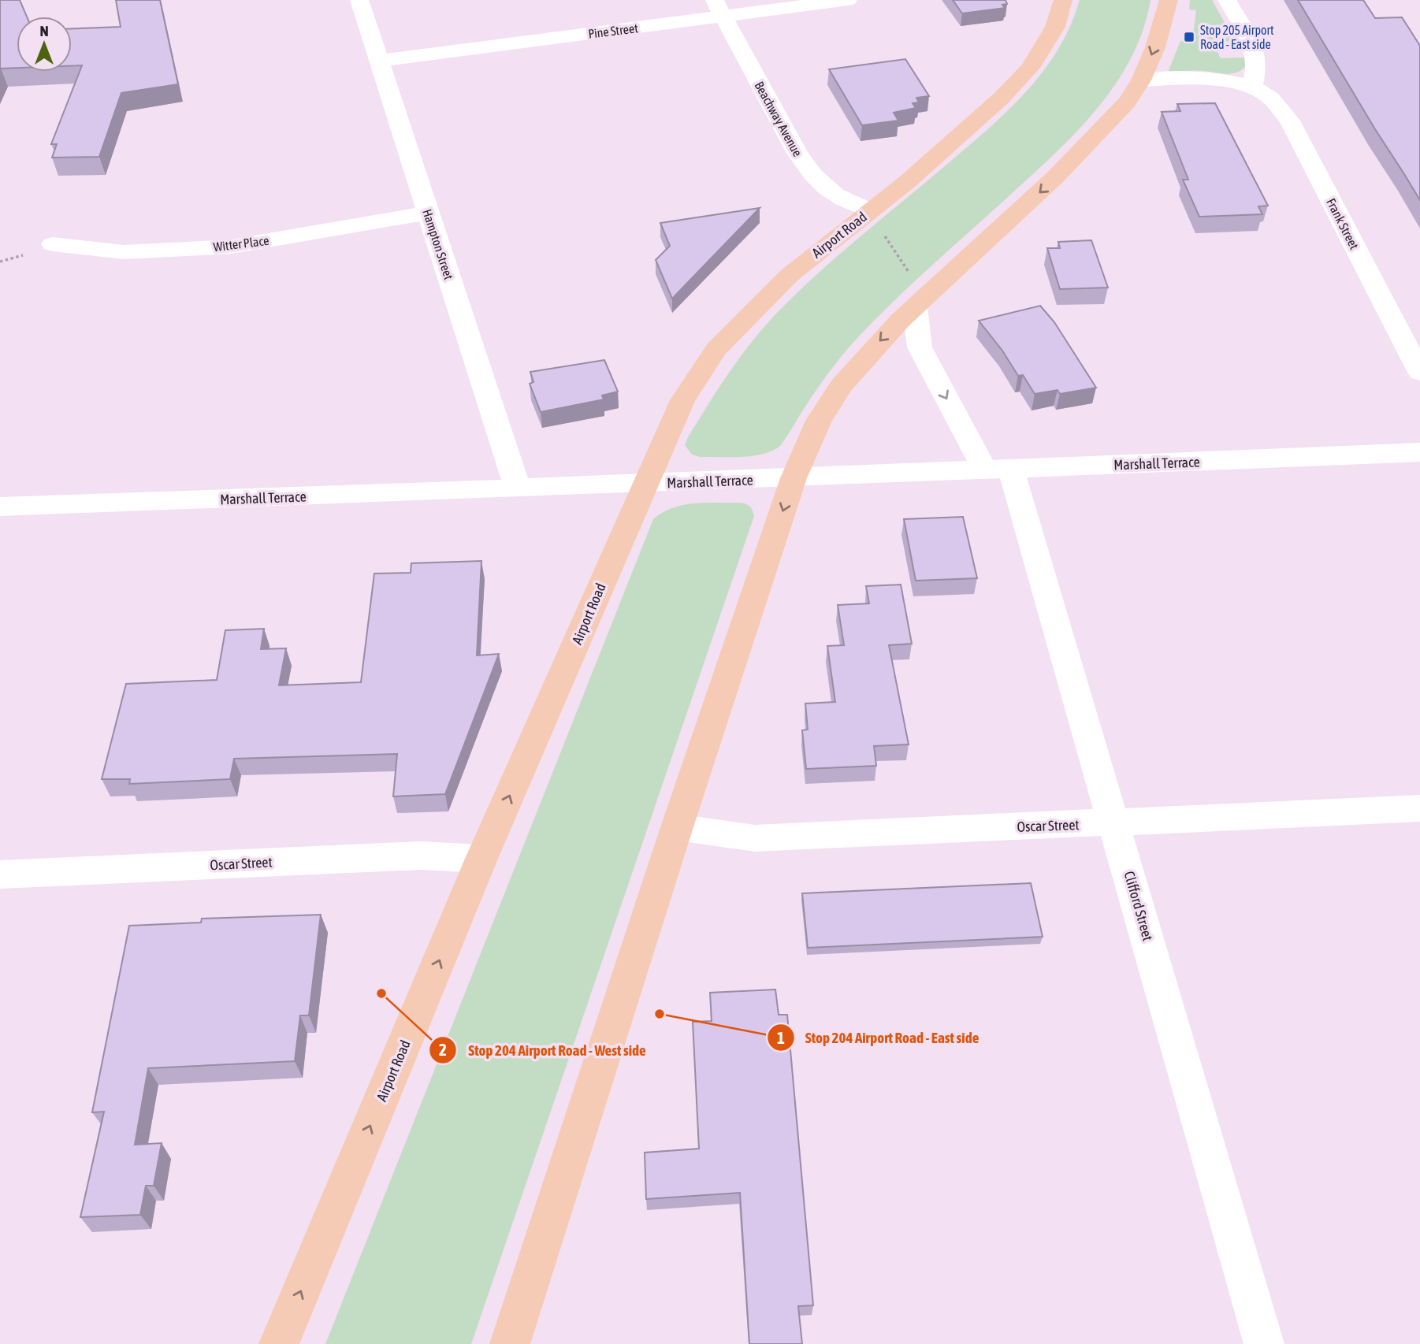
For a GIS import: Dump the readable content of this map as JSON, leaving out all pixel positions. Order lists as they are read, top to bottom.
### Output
{
  "streets": {
    "main road": ["Airport Road"],
    "street": [
      "Pine Street",
      "Beachway Avenue",
      "Frank Street",
      "Witter Place",
      "Hampton Street",
      "Marshall Terrace",
      "Oscar Street",
      "Clifford Street"
    ]
  },
  "crossings": [
    ["Pine Street", "Beachway Avenue"],
    ["Pine Street", "Hampton Street"],
    ["Beachway Avenue", "Airport Road"],
    ["Airport Road", "Marshall Terrace"],
    ["Airport Road", "Oscar Street"],
    ["Witter Place", "Hampton Street"],
    ["Hampton Street", "Marshall Terrace"],
    ["Marshall Terrace", "Clifford Street"],
    ["Oscar Street", "Clifford Street"]
  ],
  "places": {
    "transit": ["Stop 205 Airport Road - East side"],
    "other": ["Stop 204 Airport Road - West side", "Stop 204 Airport Road - East side"]
  },
  "north": "top"
}
